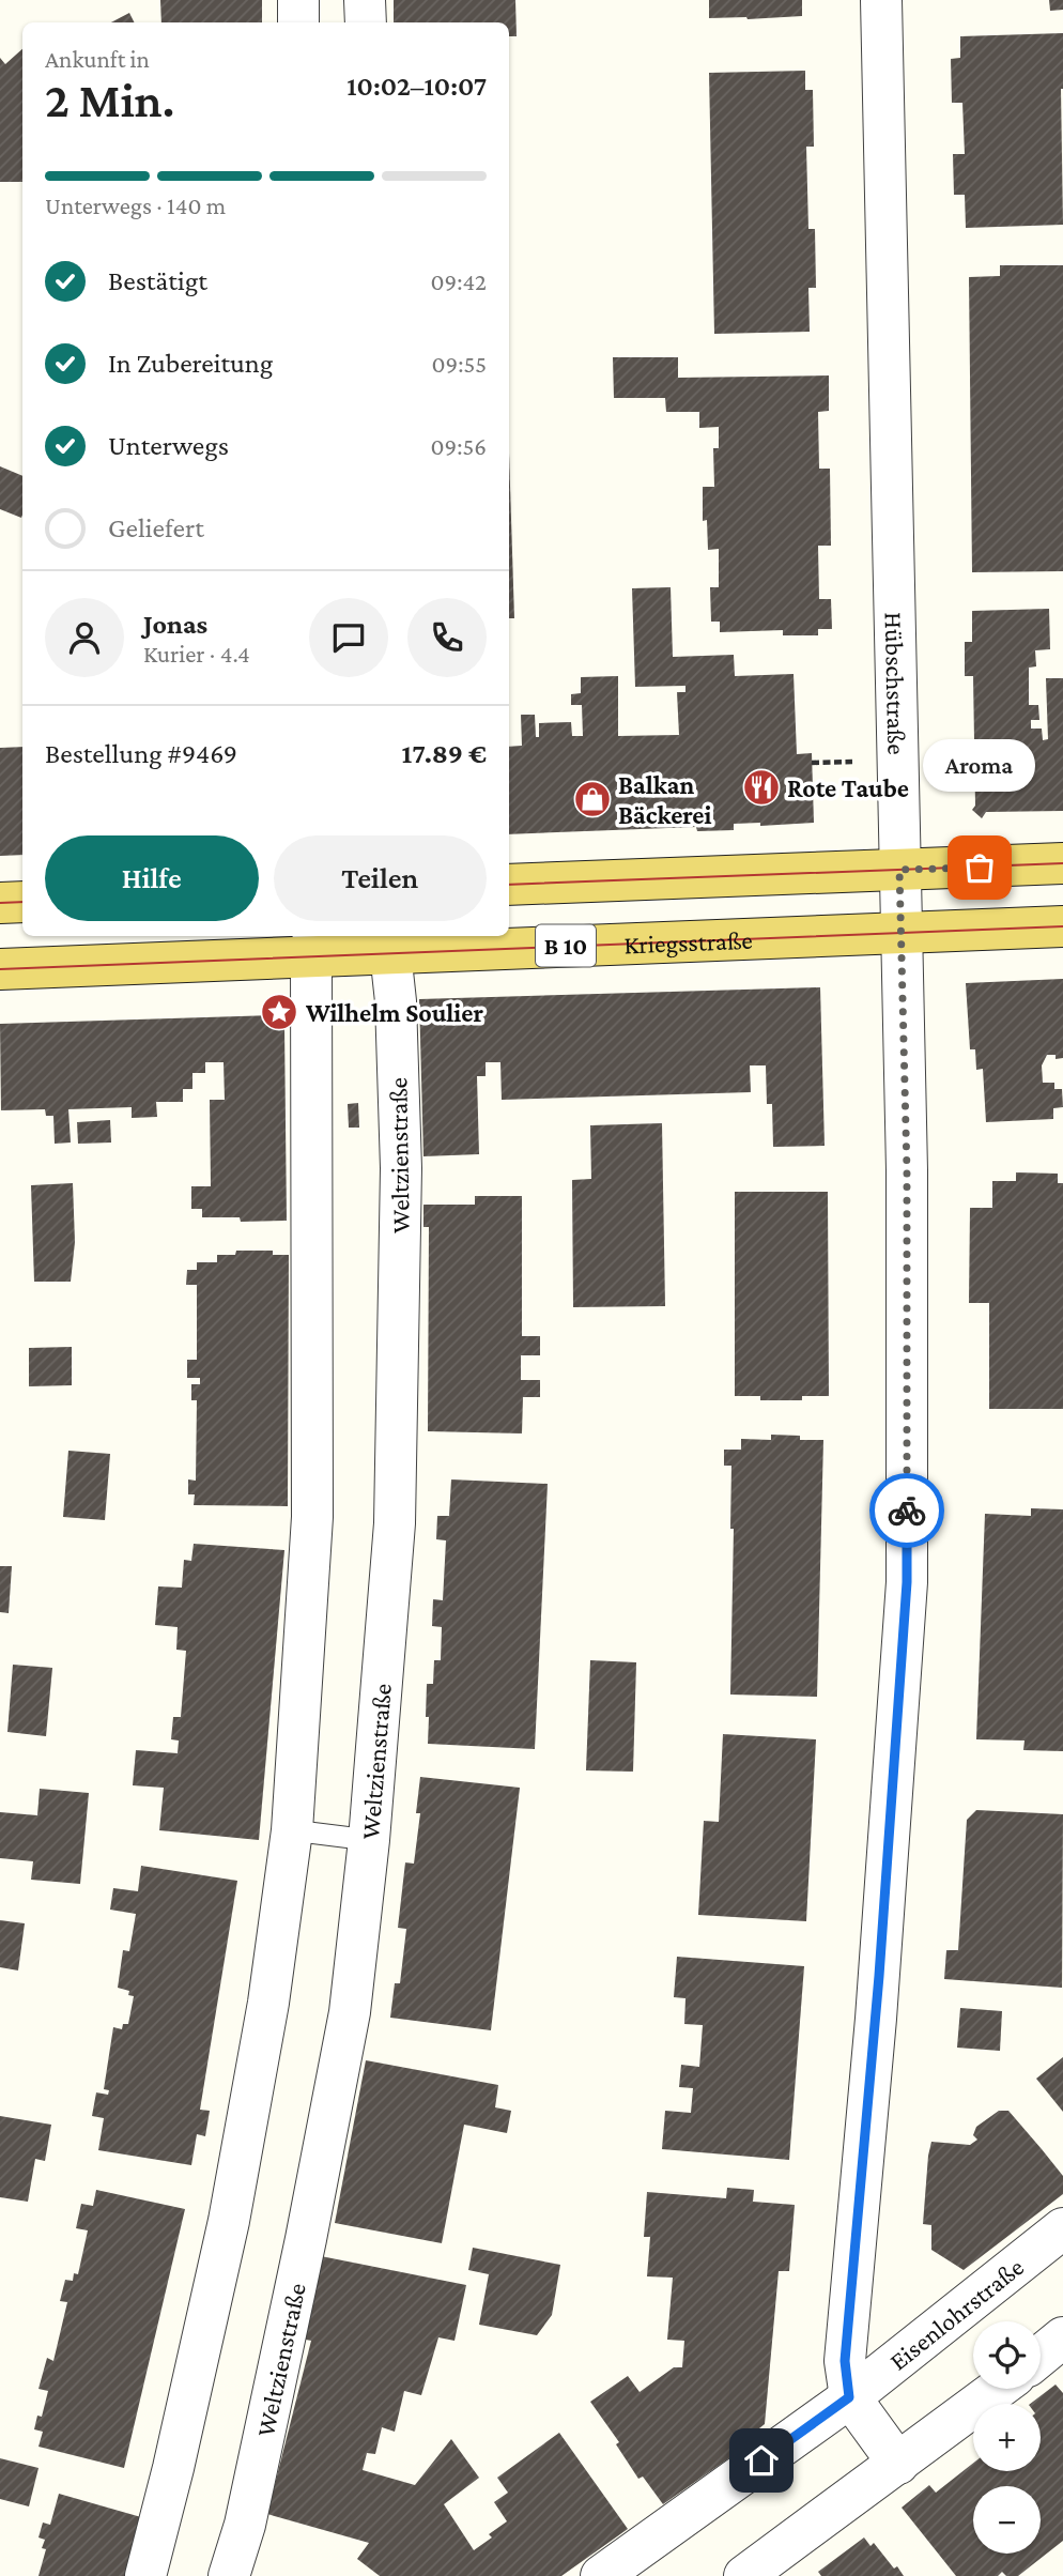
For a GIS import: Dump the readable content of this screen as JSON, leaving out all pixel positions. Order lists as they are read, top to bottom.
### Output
{
  "streets": {
    "main road": ["Kriegsstraße", "B 10"],
    "street": ["Hübschstraße", "Weltzienstraße", "Eisenlohrstraße"]
  },
  "crossings": [
    ["Hübschstraße", "Kriegsstraße"],
    ["Hübschstraße", "Eisenlohrstraße"],
    ["Kriegsstraße", "Weltzienstraße"]
  ],
  "places": {
    "restaurant": ["Rote Taube"],
    "shop": ["Balkan Bäckerei"],
    "other": ["Aroma"],
    "place": ["Wilhelm Soulier"]
  },
  "page": {
    "heading": ["2 Min.", "Ankunft in", "10:02–10:07"],
    "panel": [
      "Jonas",
      "Kurier · 4.4",
      "Bestellung #9469",
      "17.89 €"
    ],
    "bar": "Unterwegs · 140 m",
    "list": [
      ["Bestätigt", "09:42"],
      ["In Zubereitung", "09:55"],
      ["Unterwegs", "09:56"],
      "Geliefert"
    ],
    "bubble": "Aroma",
    "buttons": ["Hilfe", "Teilen"],
    "map_buttons": ["+", "−"]
  }
}
